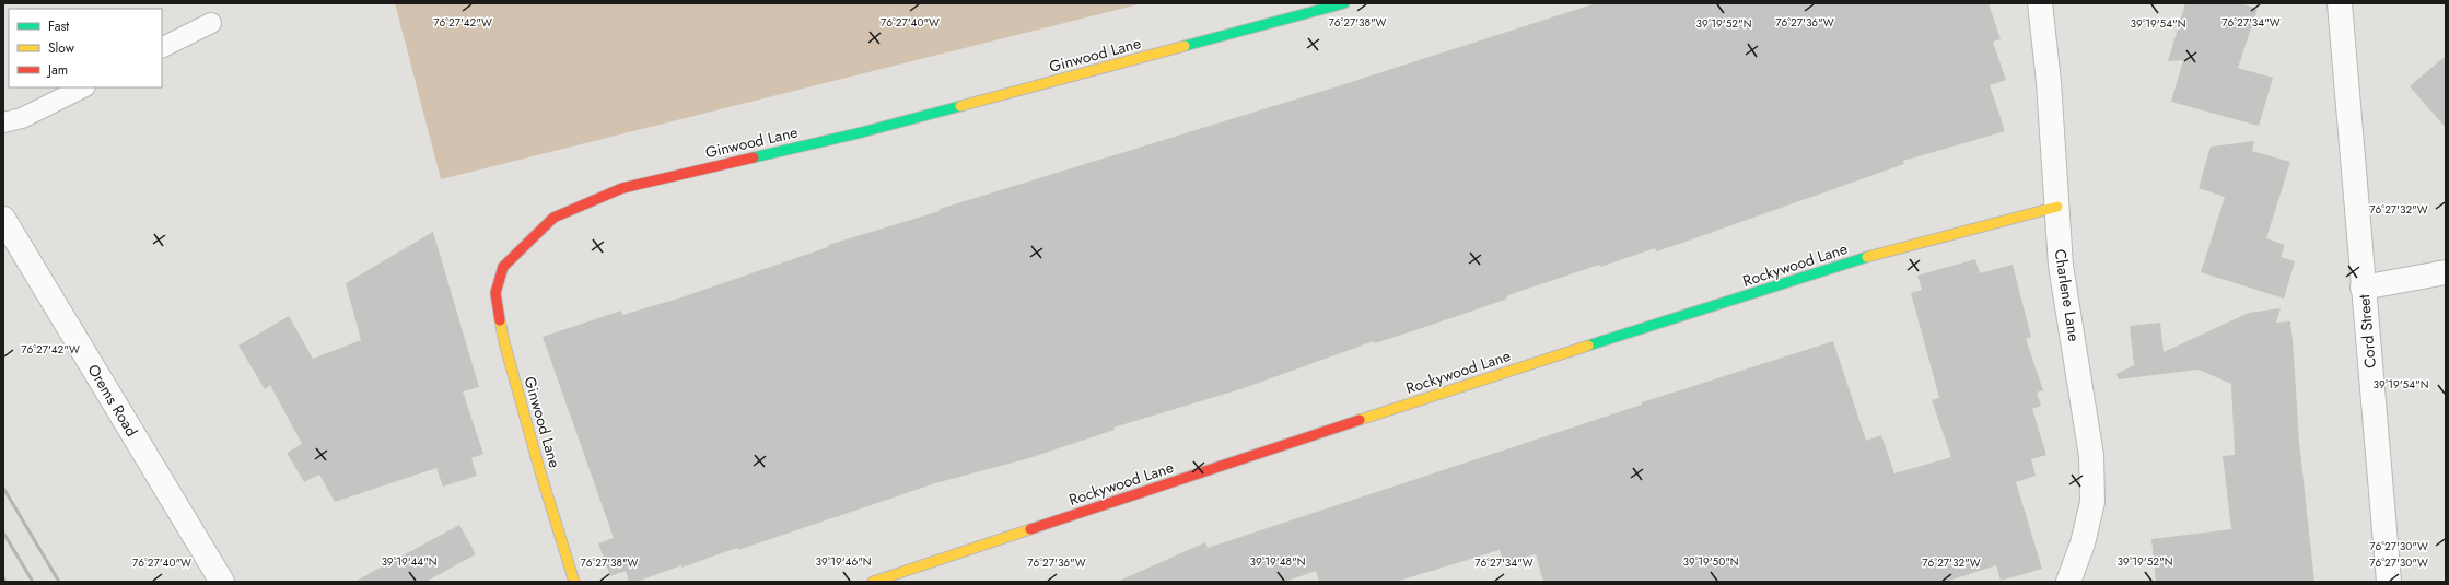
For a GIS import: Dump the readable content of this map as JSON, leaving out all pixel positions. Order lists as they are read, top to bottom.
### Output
{
  "streets": {
    "street": [
      "Ginwood Lane",
      "Rockywood Lane",
      "Charlene Lane",
      "Cord Street",
      "Orems Road"
    ]
  },
  "crossings": [
    ["Rockywood Lane", "Charlene Lane"]
  ],
  "legend": ["Fast", "Slow", "Jam"],
  "coordinates": [
    "76°27'38\"W",
    "76°27'42\"W",
    "76°27'40\"W",
    "76°27'36\"W",
    "76°27'34\"W",
    "39°19'52\"N",
    "39°19'54\"N",
    "76°27'32\"W",
    "76°27'30\"W",
    "39°19'44\"N",
    "39°19'46\"N",
    "39°19'48\"N",
    "39°19'50\"N"
  ]
}
